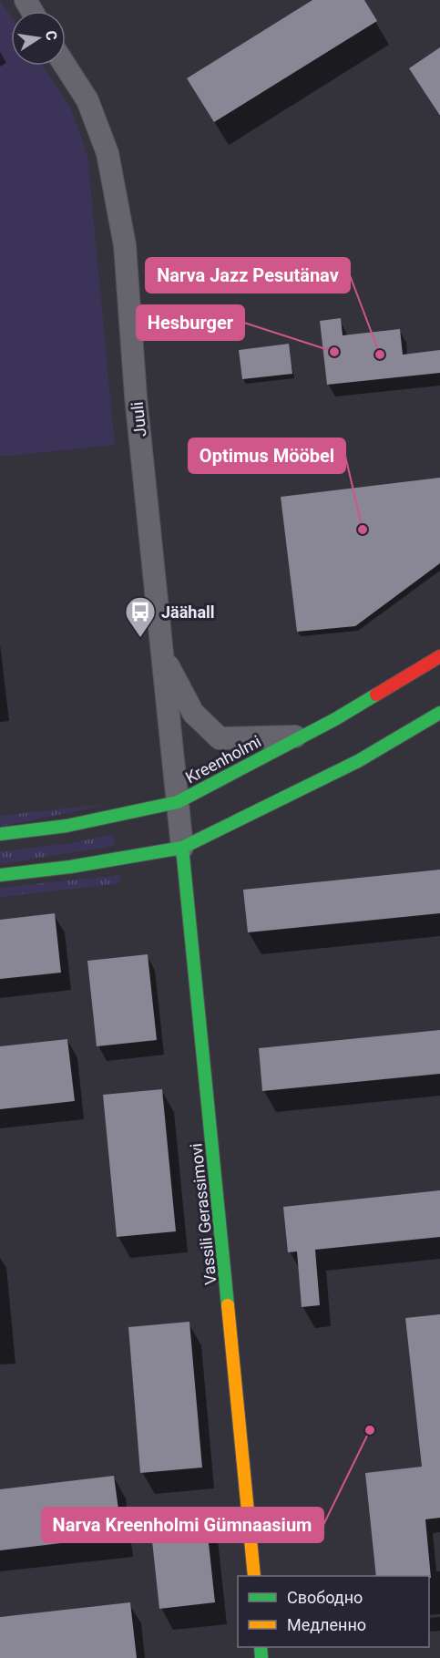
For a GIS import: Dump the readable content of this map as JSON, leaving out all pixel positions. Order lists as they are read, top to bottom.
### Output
{
  "streets": {
    "main road": ["Kreenholmi", "Vassili Gerassimovi"],
    "street": ["Juuli"]
  },
  "crossings": [
    ["Juuli", "Kreenholmi"],
    ["Juuli", "Vassili Gerassimovi"]
  ],
  "places": {
    "other": [
      "Hesburger",
      "Narva Jazz Pesutänav",
      "Optimus Mööbel",
      "Narva Kreenholmi Gümnaasium"
    ],
    "bus stop": ["Jäähall"]
  },
  "legend": ["Свободно", "Медленно"],
  "north": "right"
}
